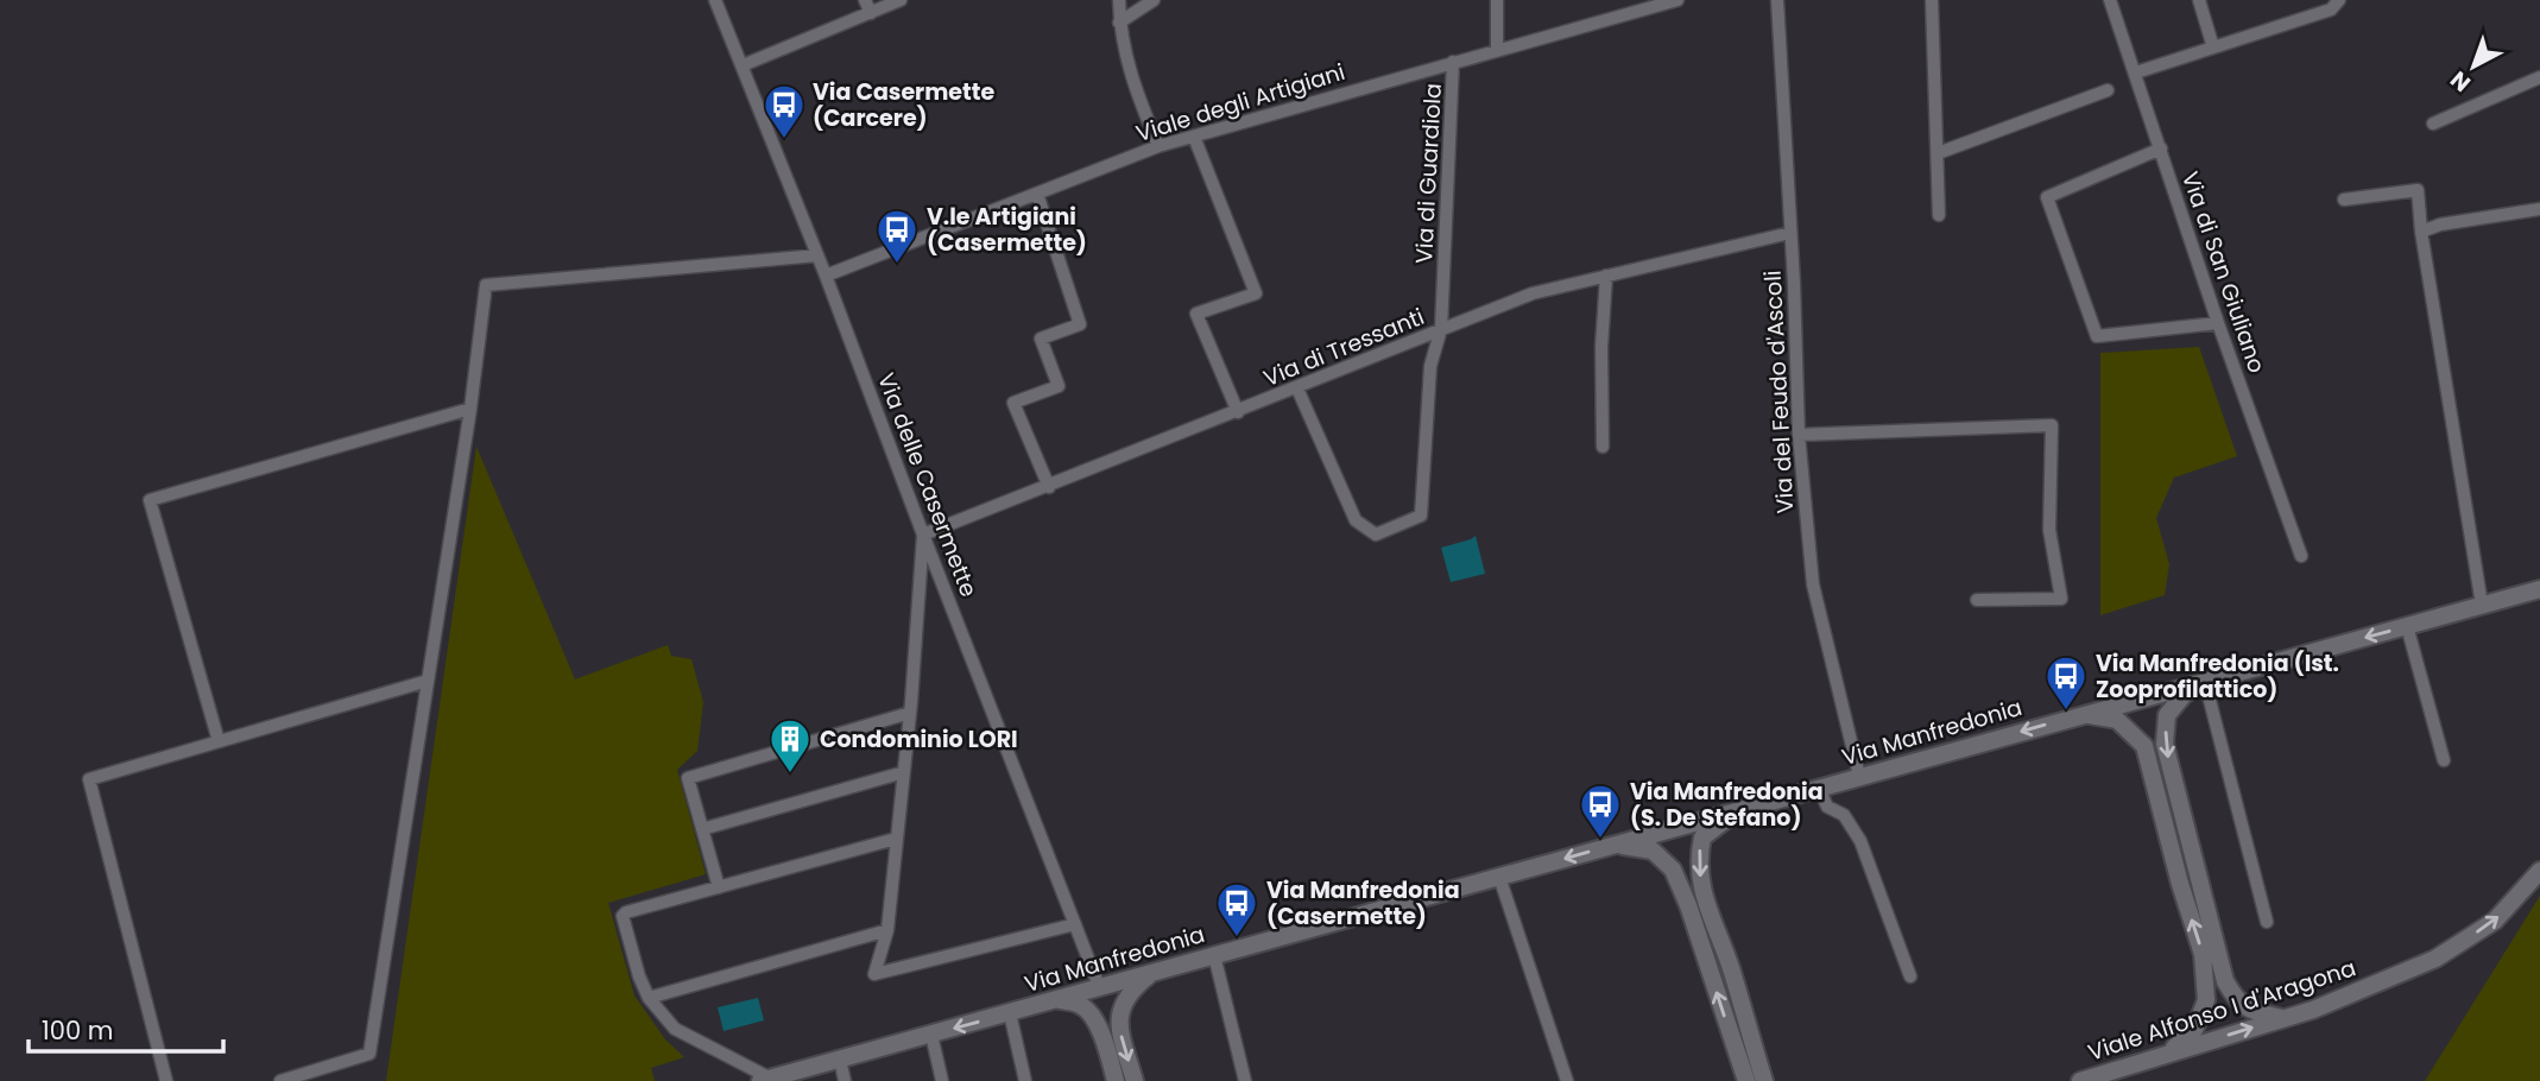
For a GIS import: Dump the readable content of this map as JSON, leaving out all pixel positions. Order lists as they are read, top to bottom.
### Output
{
  "streets": {
    "main road": ["Via Manfredonia", "Viale Alfonso I d'Aragona"],
    "street": [
      "Viale degli Artigiani",
      "Via di Guardiola",
      "Via di San Giuliano",
      "Via di Tressanti",
      "Via del Feudo d'Ascoli",
      "Via delle Casermette"
    ]
  },
  "crossings": [
    ["Viale degli Artigiani", "Via di Guardiola"],
    ["Viale degli Artigiani", "Via delle Casermette"],
    ["Via di Guardiola", "Via di Tressanti"],
    ["Via di Tressanti", "Via del Feudo d'Ascoli"],
    ["Via di Tressanti", "Via delle Casermette"],
    ["Via del Feudo d'Ascoli", "Via Manfredonia"],
    ["Via delle Casermette", "Via Manfredonia"]
  ],
  "one_way": ["Viale Alfonso I d'Aragona"],
  "places": {
    "bus stop": [
      "Via Casermette (Carcere)",
      "V.le Artigiani (Casermette)",
      "Via Manfredonia (Ist. Zooprofilattico)",
      "Via Manfredonia (S. De Stefano)",
      "Via Manfredonia (Casermette)"
    ],
    "building": ["Condominio LORI"]
  },
  "scale_bar": "100 m",
  "north": "bottom left"
}
